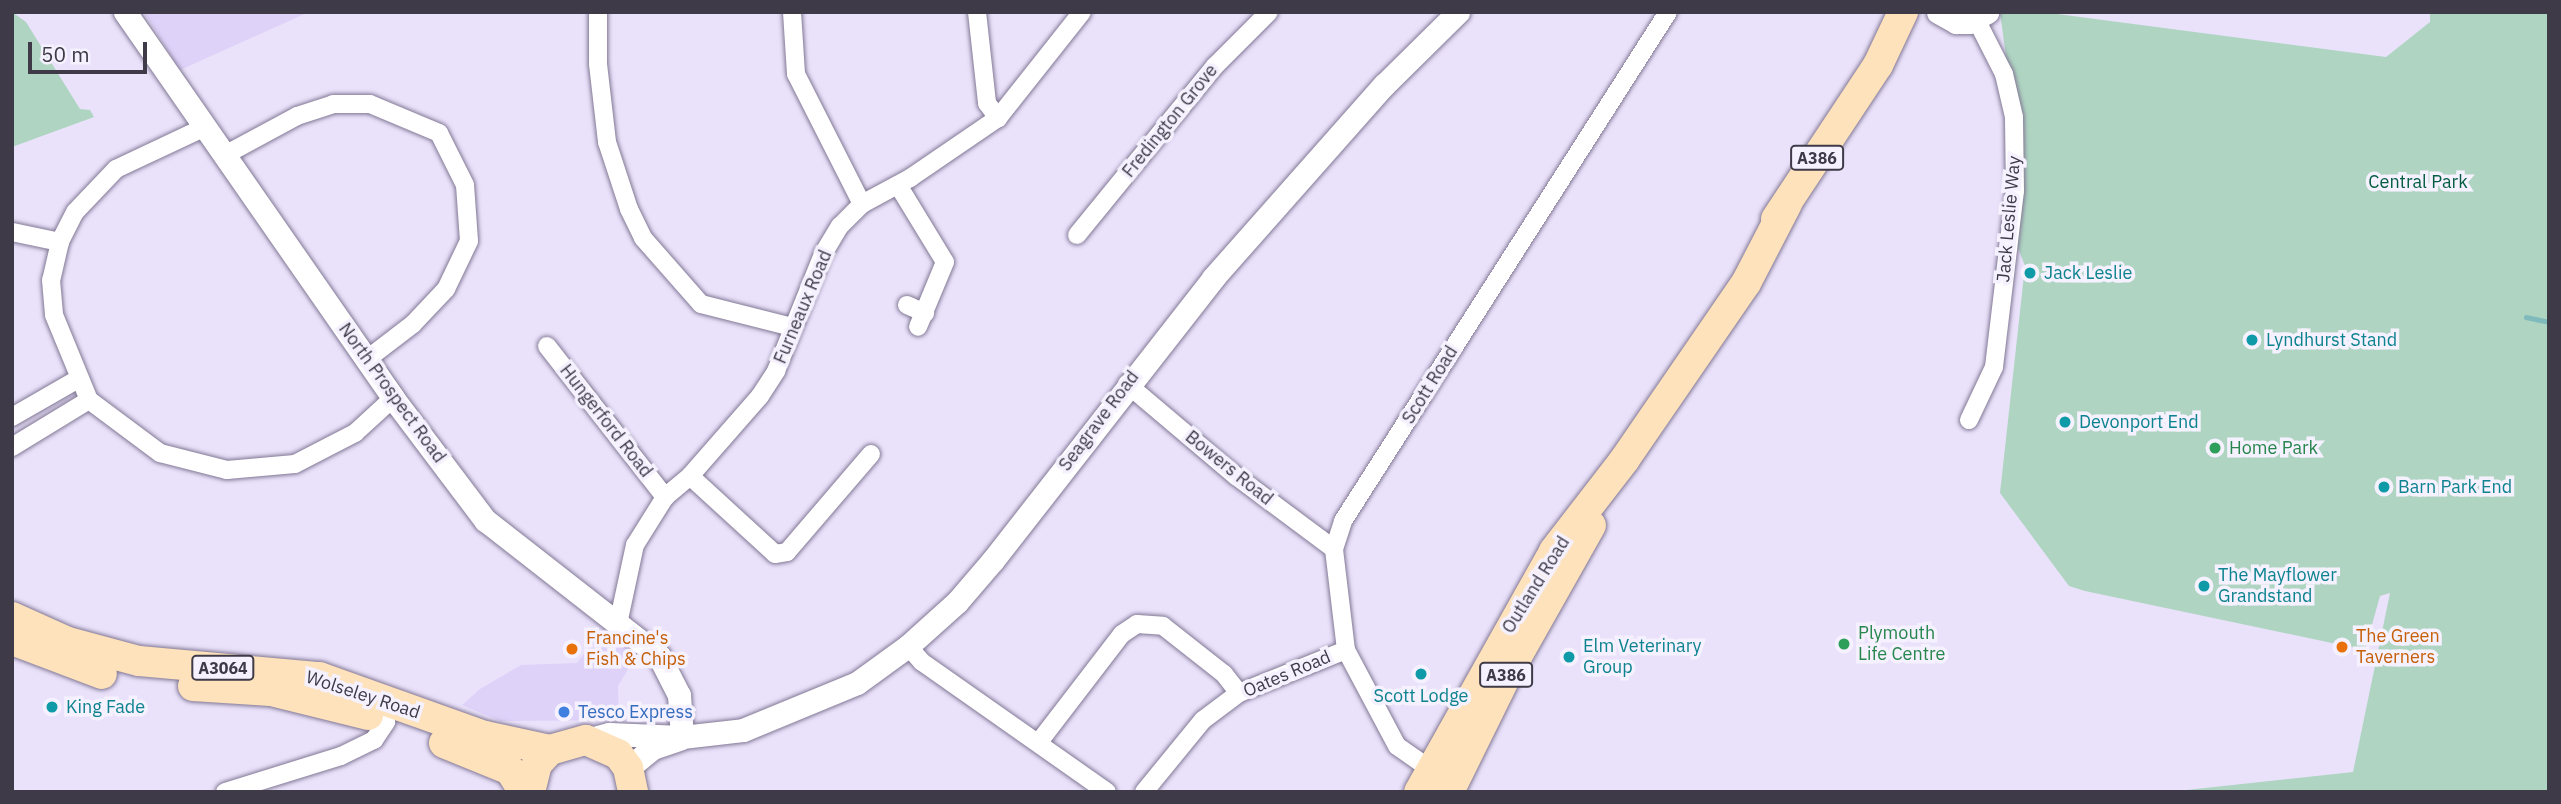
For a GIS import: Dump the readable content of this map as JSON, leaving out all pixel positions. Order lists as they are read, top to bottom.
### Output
{
  "streets": {
    "main road": [
      "A386",
      "Outland Road",
      "A3064",
      "Wolseley Road"
    ],
    "street": [
      "Fredington Grove",
      "Jack Leslie Way",
      "Furneaux Road",
      "Scott Road",
      "North Prospect Road",
      "Hungerford Road",
      "Seagrave Road",
      "Bowers Road",
      "Oates Road"
    ]
  },
  "crossings": [
    ["Furneaux Road", "North Prospect Road"],
    ["Furneaux Road", "Hungerford Road"],
    ["Scott Road", "Bowers Road"],
    ["Scott Road", "Outland Road"],
    ["Scott Road", "Oates Road"],
    ["North Prospect Road", "Seagrave Road"],
    ["Seagrave Road", "Bowers Road"]
  ],
  "parks": ["Central Park"],
  "places": [
    "Jack Leslie",
    "Lyndhurst Stand",
    "Devonport End",
    "Home Park",
    "Barn Park End",
    "The Mayflower Grandstand",
    "Plymouth Life Centre",
    "The Green Taverners",
    "Francine's Fish & Chips",
    "Elm Veterinary Group",
    "Scott Lodge",
    "King Fade",
    "Tesco Express"
  ],
  "scale_bar": "50 m"
}
